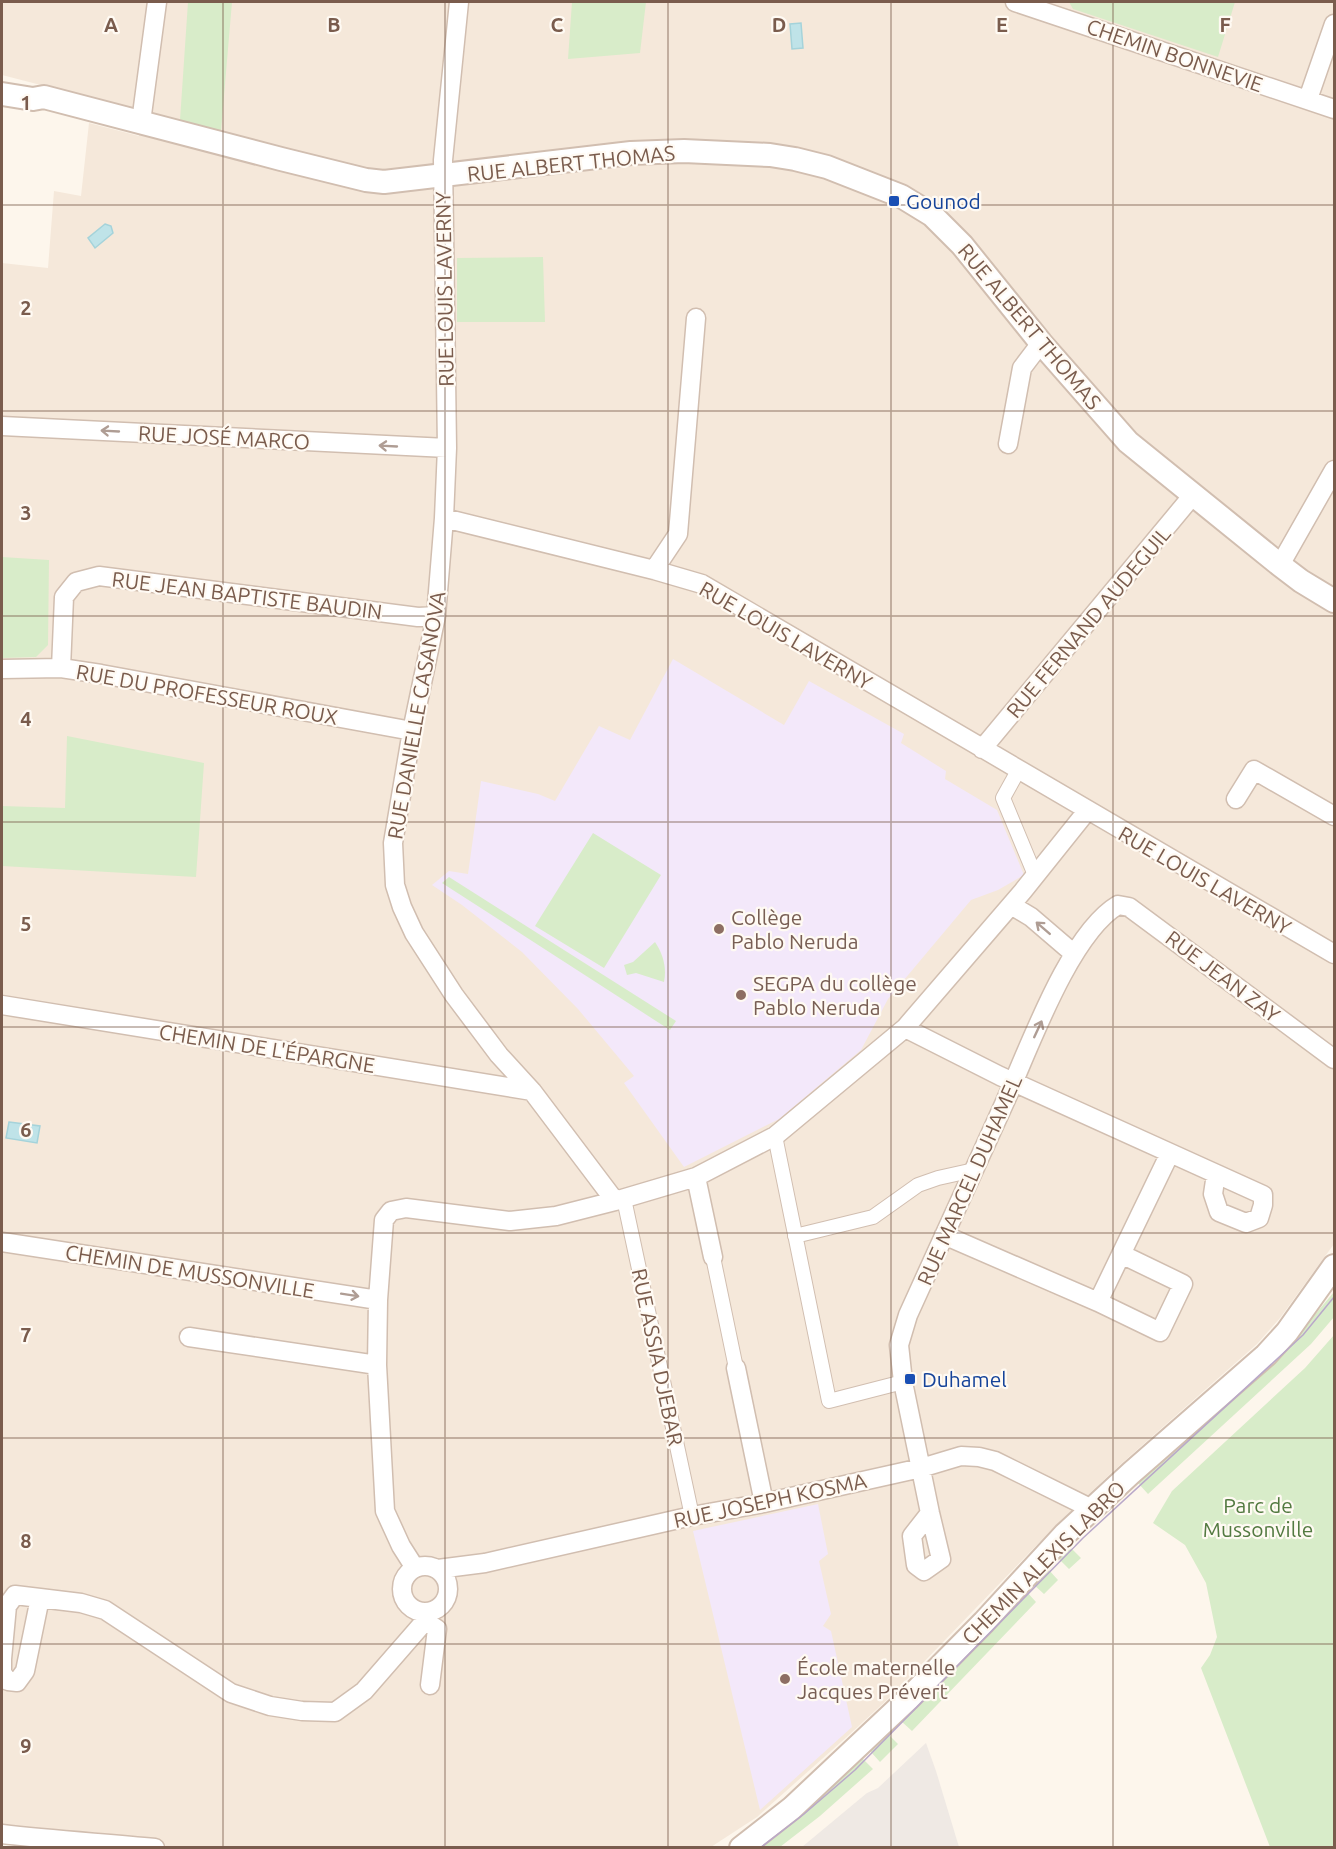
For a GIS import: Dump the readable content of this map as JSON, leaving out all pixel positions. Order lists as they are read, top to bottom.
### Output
{
  "streets": {
    "street": [
      "CHEMIN BONNEVIE",
      "RUE ALBERT THOMAS",
      "RUE LOUIS LAVERNY",
      "RUE JOSÉ MARCO",
      "RUE JEAN BAPTISTE BAUDIN",
      "RUE FERNAND AUDEGUIL",
      "RUE DU PROFESSEUR ROUX",
      "RUE DANIELLE CASANOVA",
      "RUE JEAN ZAY",
      "CHEMIN DE L'ÉPARGNE",
      "RUE MARCEL DUHAMEL",
      "CHEMIN DE MUSSONVILLE",
      "RUE ASSIA DJEBAR",
      "RUE JOSEPH KOSMA",
      "CHEMIN ALEXIS LABRO"
    ]
  },
  "crossings": [
    ["RUE ALBERT THOMAS", "RUE LOUIS LAVERNY"],
    ["RUE ALBERT THOMAS", "RUE FERNAND AUDEGUIL"],
    ["RUE LOUIS LAVERNY", "RUE JOSÉ MARCO"],
    ["RUE LOUIS LAVERNY", "RUE FERNAND AUDEGUIL"],
    ["RUE LOUIS LAVERNY", "RUE DANIELLE CASANOVA"],
    ["RUE JEAN BAPTISTE BAUDIN", "RUE DU PROFESSEUR ROUX"],
    ["RUE JEAN BAPTISTE BAUDIN", "RUE DANIELLE CASANOVA"],
    ["RUE DU PROFESSEUR ROUX", "RUE DANIELLE CASANOVA"],
    ["RUE DANIELLE CASANOVA", "CHEMIN DE L'ÉPARGNE"],
    ["RUE DANIELLE CASANOVA", "RUE ASSIA DJEBAR"],
    ["RUE JEAN ZAY", "RUE MARCEL DUHAMEL"],
    ["RUE MARCEL DUHAMEL", "RUE JOSEPH KOSMA"],
    ["RUE ASSIA DJEBAR", "RUE JOSEPH KOSMA"],
    ["RUE JOSEPH KOSMA", "CHEMIN ALEXIS LABRO"]
  ],
  "one_way": ["RUE JOSÉ MARCO"],
  "parks": ["Parc de Mussonville"],
  "places": {
    "transit": ["Gounod", "Duhamel"],
    "other": ["Collège Pablo Neruda", "SEGPA du collège Pablo Neruda", "École maternelle Jacques Prévert"]
  },
  "grid": {
    "columns": [
      "A",
      "B",
      "C",
      "D",
      "E",
      "F"
    ],
    "rows": [
      "1",
      "2",
      "3",
      "4",
      "5",
      "6",
      "7",
      "8",
      "9"
    ]
  }
}
